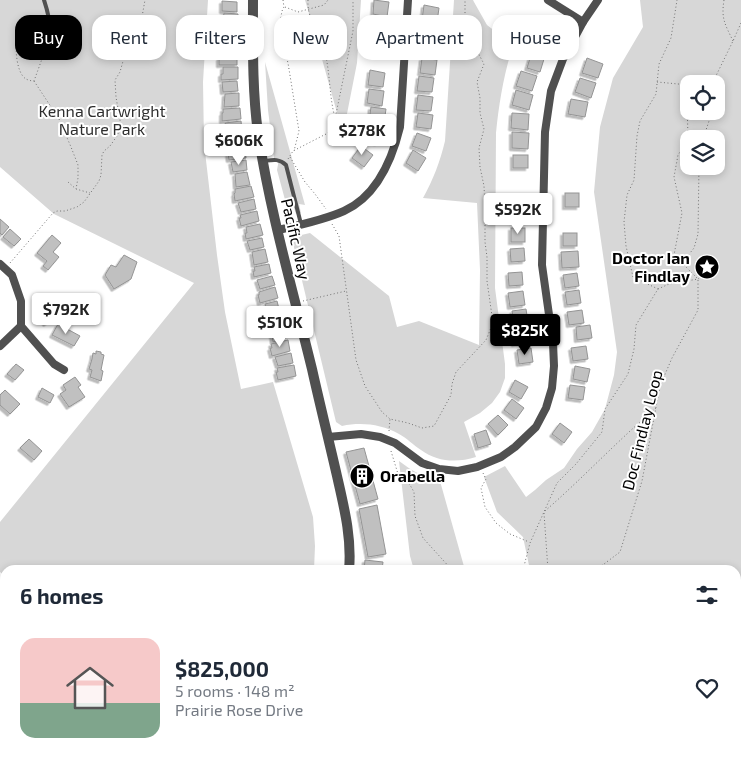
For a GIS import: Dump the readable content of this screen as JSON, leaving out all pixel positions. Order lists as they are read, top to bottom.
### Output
{
  "streets": {
    "street": ["Pacific Way"],
    "path": ["Doc Findlay Loop"]
  },
  "parks": ["Kenna Cartwright Nature Park"],
  "places": {
    "place": ["Doctor Ian Findlay"],
    "building": ["Orabella"]
  },
  "page": {
    "chip": [
      "Buy",
      "Rent",
      "Filters",
      "New",
      "Apartment",
      "House"
    ],
    "price": [
      "$278K",
      "$606K",
      "$592K",
      "$792K",
      "$510K",
      "$825K"
    ],
    "heading": "6 homes",
    "list": [
      {
        "name": "$825,000",
        "note": "5 rooms · 148 m² · Prairie Rose Drive"
      }
    ]
  }
}
